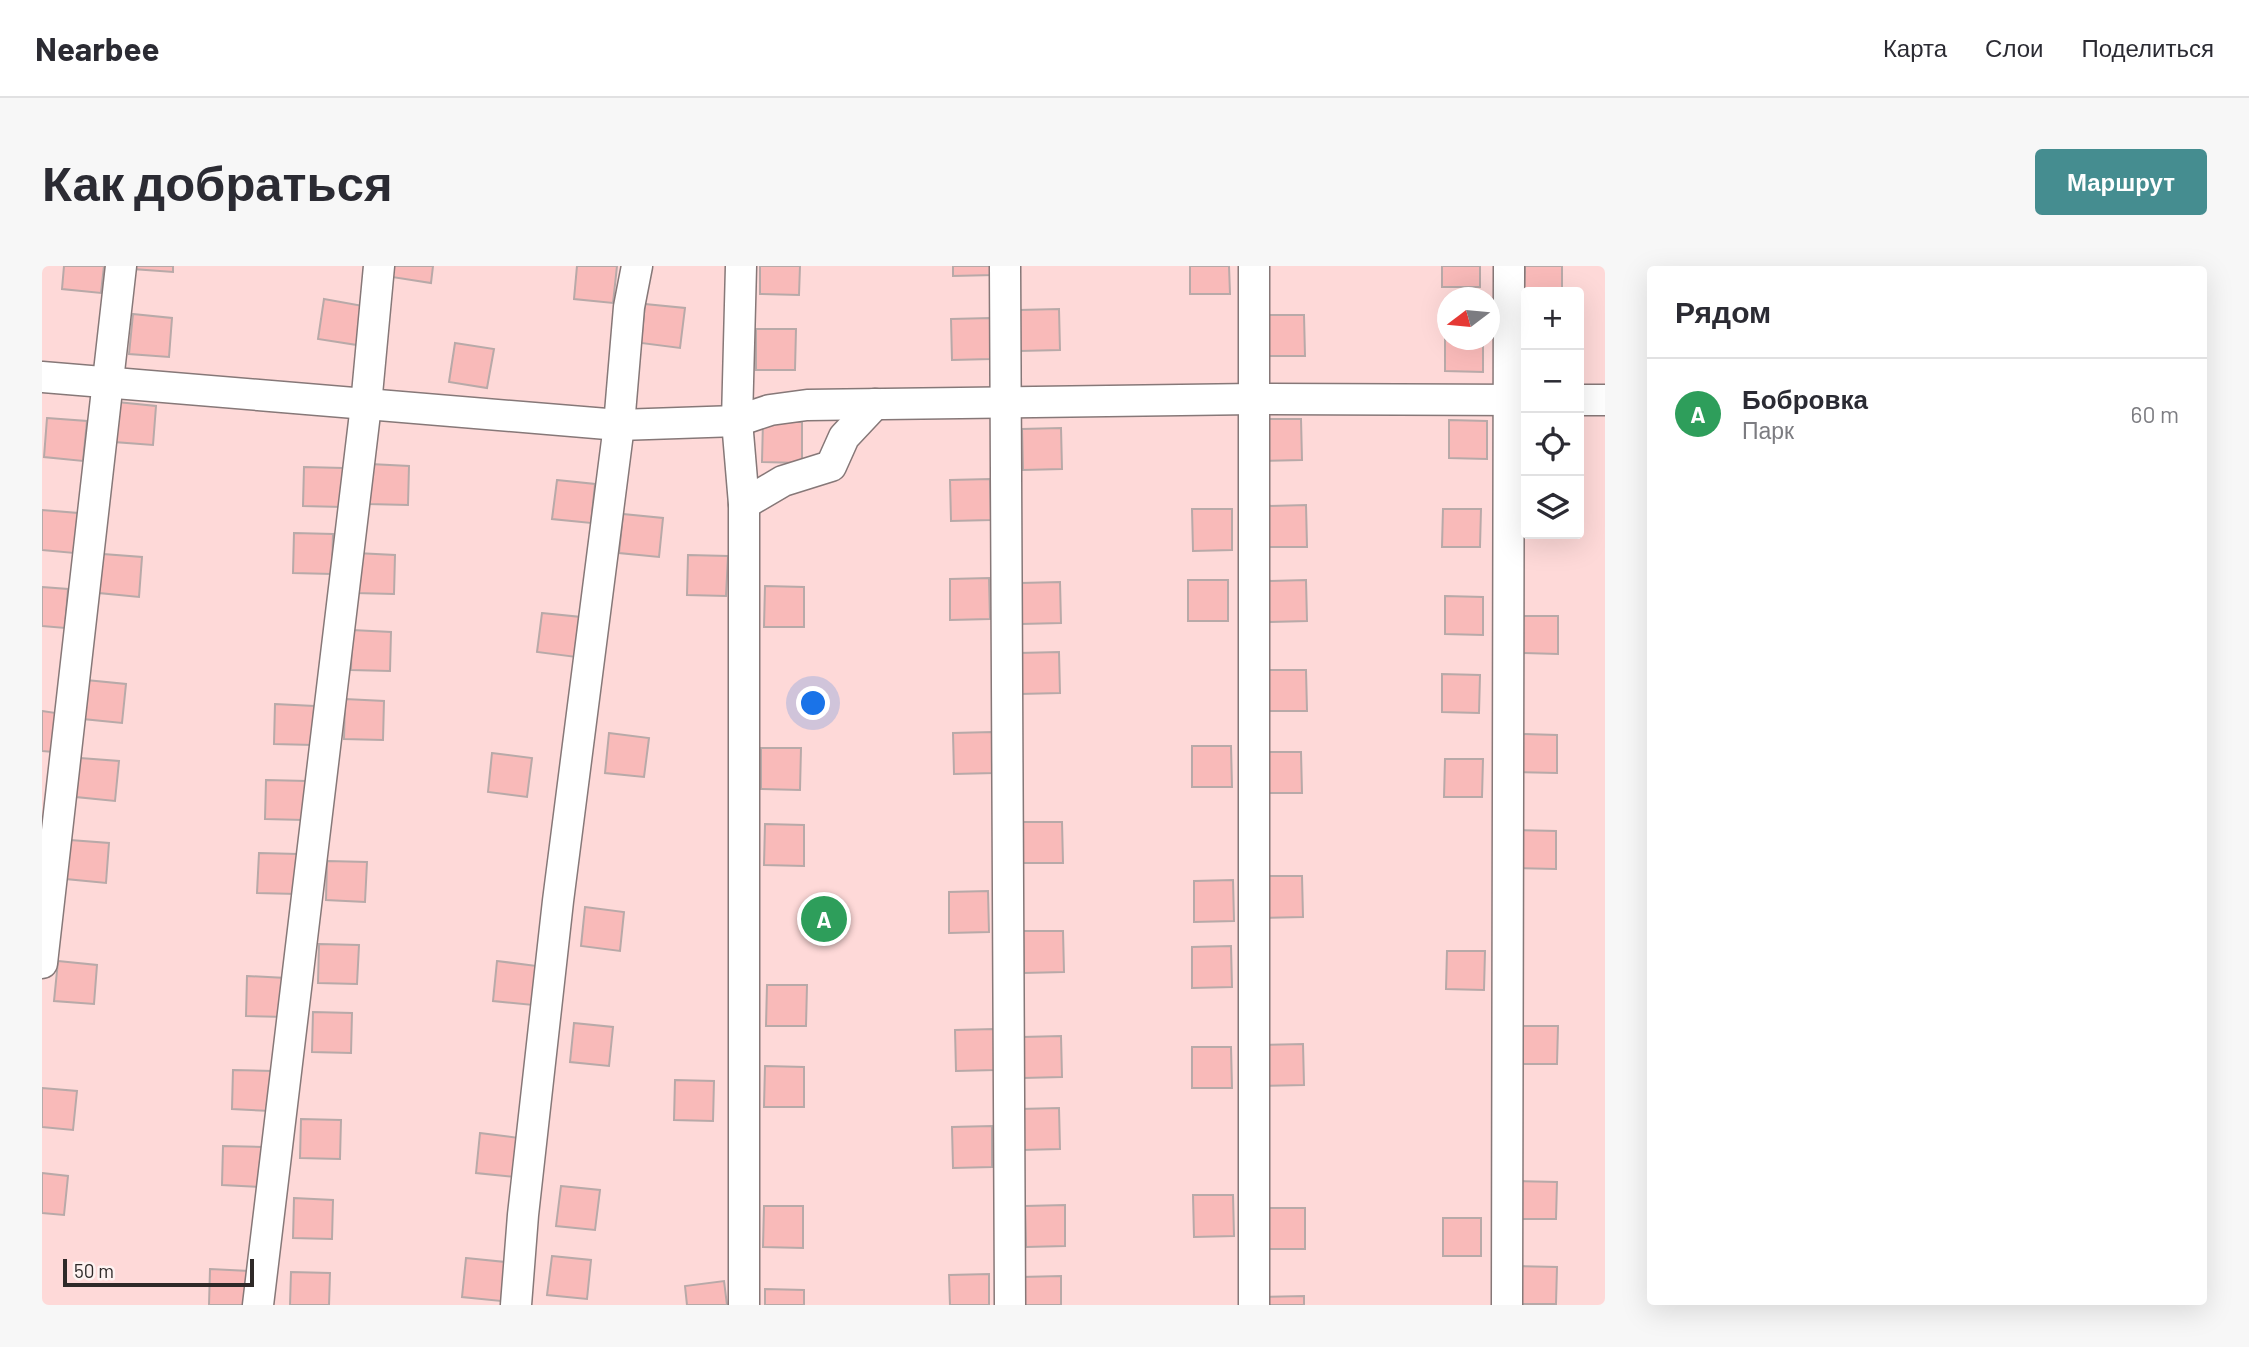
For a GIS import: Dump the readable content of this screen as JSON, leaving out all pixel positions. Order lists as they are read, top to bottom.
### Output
{
  "scale_bar": "50 m",
  "north": "left",
  "page": {
    "header": "Nearbee",
    "nav": ["Карта", "Слои", "Поделиться"],
    "buttons": "Маршрут",
    "title": "Как добраться",
    "heading": "Рядом",
    "map_buttons": ["+", "−"],
    "list": [
      {
        "mark": "A",
        "name": "Бобровка",
        "note": "Парк",
        "value": "60 m"
      }
    ],
    "pins": "A",
    "scale": "50 m"
  }
}
